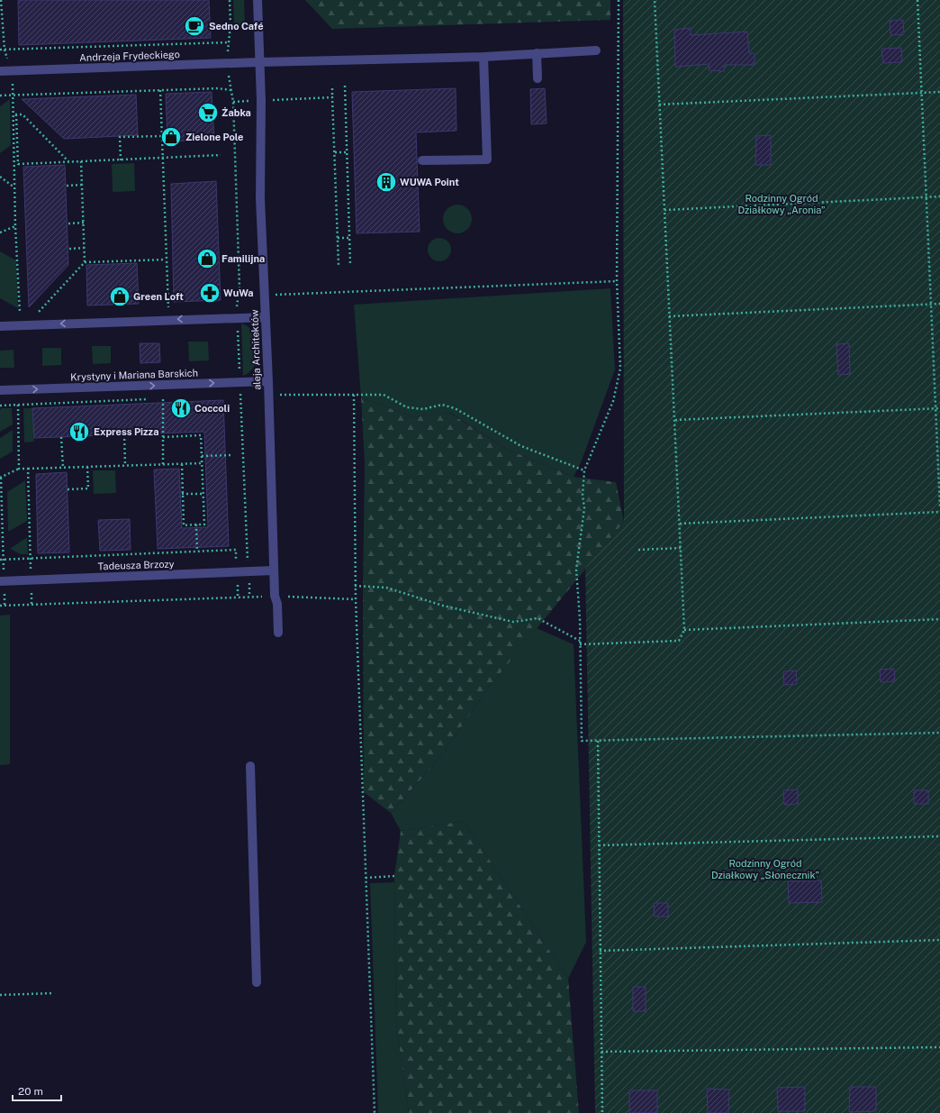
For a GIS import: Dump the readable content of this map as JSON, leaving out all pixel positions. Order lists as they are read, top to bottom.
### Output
{
  "streets": {
    "street": [
      "Andrzeja Frydeckiego",
      "aleja Architektów",
      "Krystyny i Mariana Barskich",
      "Tadeusza Brzozy"
    ]
  },
  "crossings": [
    ["Andrzeja Frydeckiego", "aleja Architektów"],
    ["aleja Architektów", "Krystyny i Mariana Barskich"],
    ["aleja Architektów", "Tadeusza Brzozy"]
  ],
  "parks": ["Rodzinny Ogród Działkowy „Aronia”", "Rodzinny Ogród Działkowy „Słonecznik”"],
  "places": {
    "cafe": ["Sedno Café"],
    "supermarket": ["Żabka"],
    "shop": ["Zielone Pole", "Familijna", "Green Loft"],
    "building": ["WUWA Point"],
    "pharmacy": ["WuWa"],
    "restaurant": ["Coccoli", "Express Pizza"]
  },
  "scale_bar": "20 m"
}
